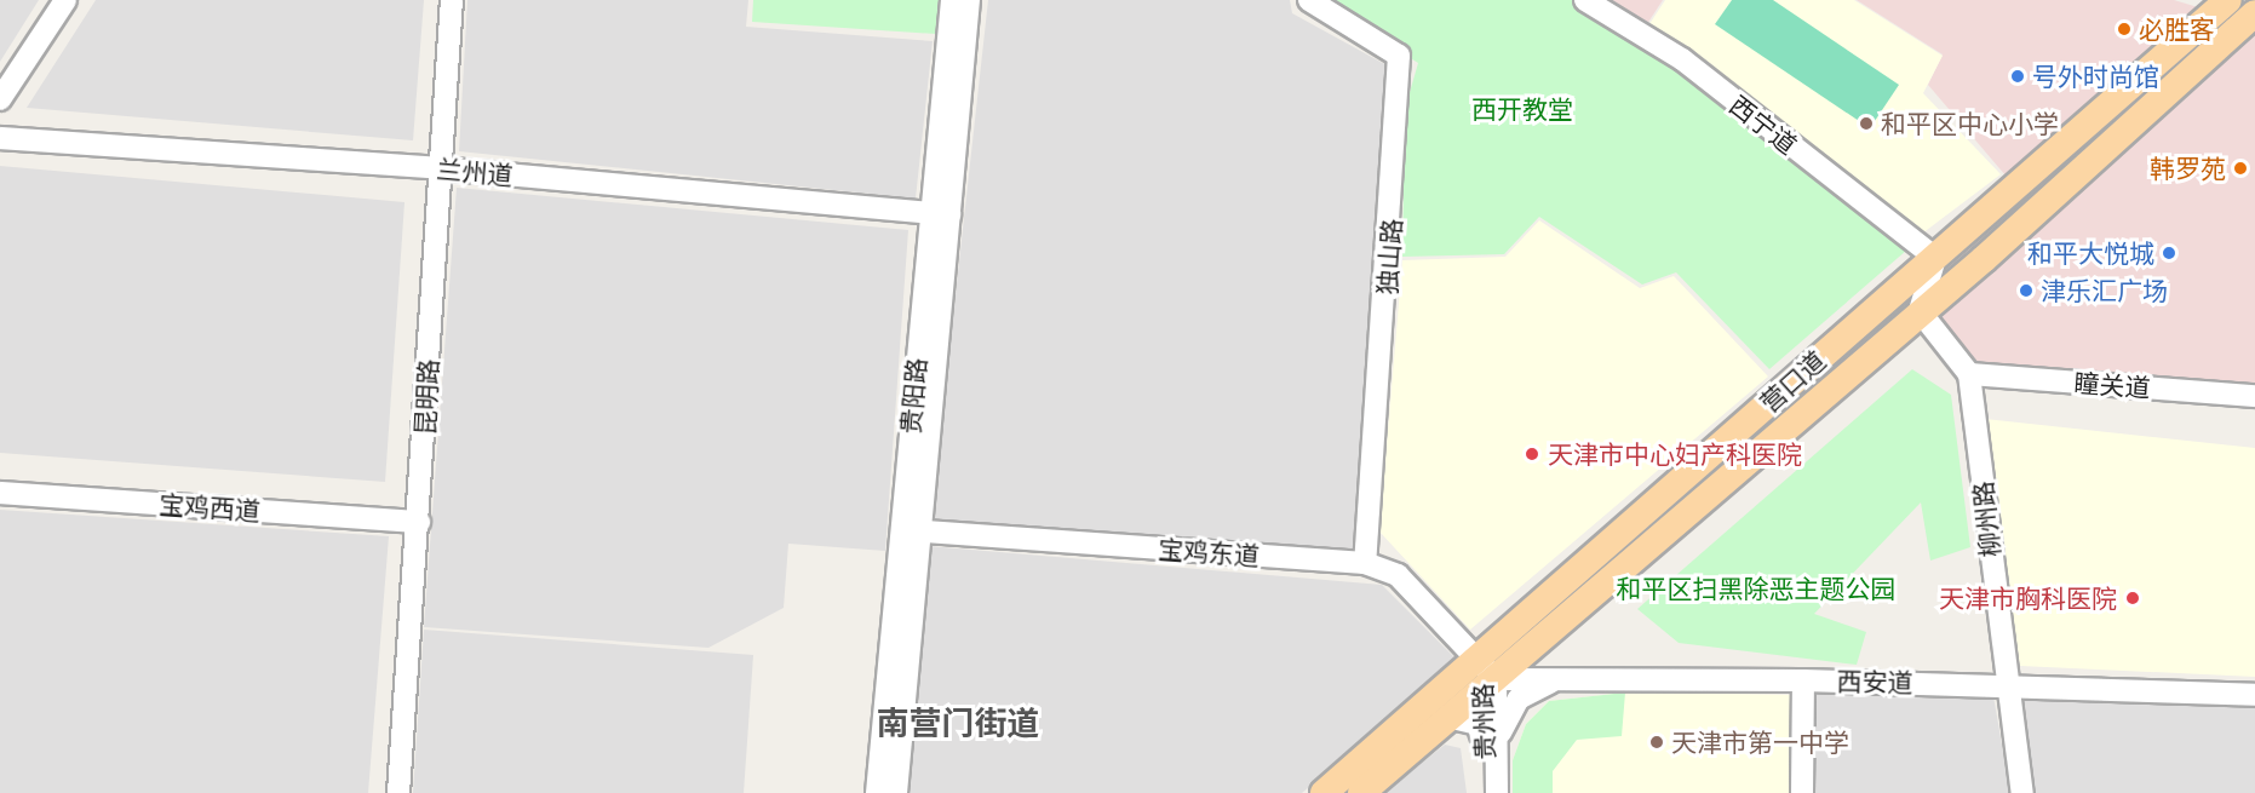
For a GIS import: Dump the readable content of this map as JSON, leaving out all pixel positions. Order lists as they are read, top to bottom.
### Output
{
  "streets": {
    "main road": ["营口道"],
    "street": [
      "西宁道",
      "兰州道",
      "独山路",
      "瞳关道",
      "贵阳路",
      "昆明路",
      "宝鸡西道",
      "柳州路",
      "宝鸡东道",
      "西安道",
      "贵州路"
    ]
  },
  "crossings": [
    ["西宁道", "营口道"],
    ["兰州道", "贵阳路"],
    ["兰州道", "昆明路"],
    ["独山路", "宝鸡东道"],
    ["营口道", "宝鸡东道"],
    ["营口道", "西安道"],
    ["营口道", "贵州路"],
    ["瞳关道", "柳州路"],
    ["贵阳路", "宝鸡东道"],
    ["昆明路", "宝鸡西道"],
    ["柳州路", "西安道"],
    ["宝鸡东道", "西安道"],
    ["宝鸡东道", "贵州路"],
    ["西安道", "贵州路"]
  ],
  "districts": ["南营门街道"],
  "parks": ["西开教堂", "和平区扫黑除恶主题公园"],
  "places": [
    "必胜客",
    "号外时尚馆",
    "和平区中心小学",
    "韩罗苑",
    "和平大悦城",
    "津乐汇广场",
    "天津市中心妇产科医院",
    "天津市胸科医院",
    "天津市第一中学"
  ]
}
